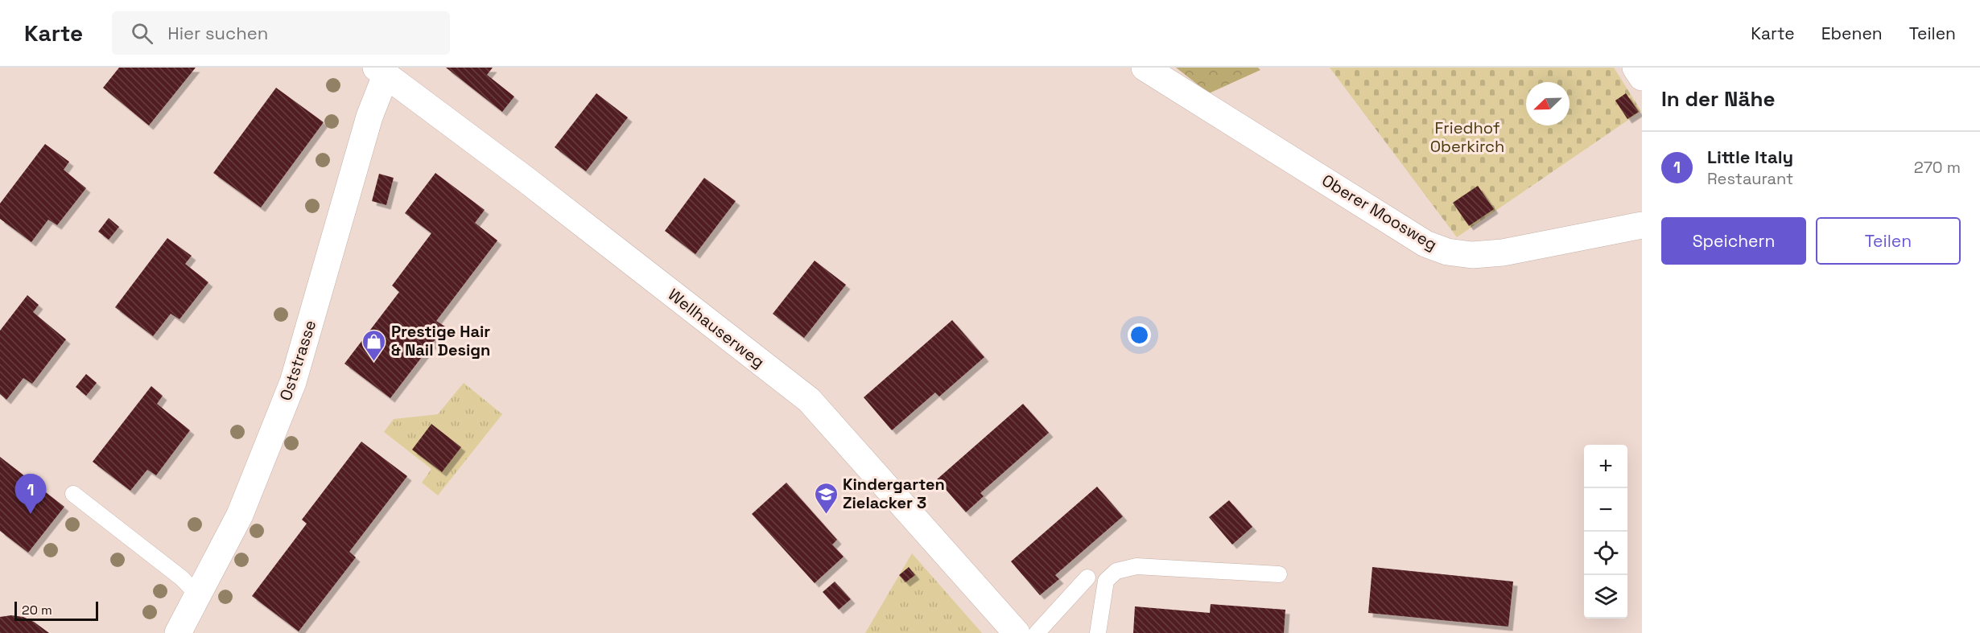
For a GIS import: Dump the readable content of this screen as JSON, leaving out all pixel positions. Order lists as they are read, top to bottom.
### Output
{
  "streets": {
    "street": ["Oberer Moosweg", "Wellhauserweg", "Oststrasse"]
  },
  "crossings": [
    ["Wellhauserweg", "Oststrasse"]
  ],
  "parks": ["Friedhof Oberkirch"],
  "places": {
    "shop": ["Prestige Hair & Nail Design"],
    "school or university": ["Kindergarten Zielacker 3"]
  },
  "scale_bar": "20 m",
  "north": "bottom left",
  "page": {
    "header": "Karte",
    "search": "Hier suchen",
    "nav": ["Karte", "Ebenen", "Teilen"],
    "heading": "In der Nähe",
    "list": [
      {
        "mark": "1",
        "name": "Little Italy",
        "note": "Restaurant",
        "value": "270 m"
      }
    ],
    "buttons": ["Speichern", "Teilen"],
    "map_buttons": ["+", "−"],
    "pins": "1",
    "scale": "20 m"
  }
}
